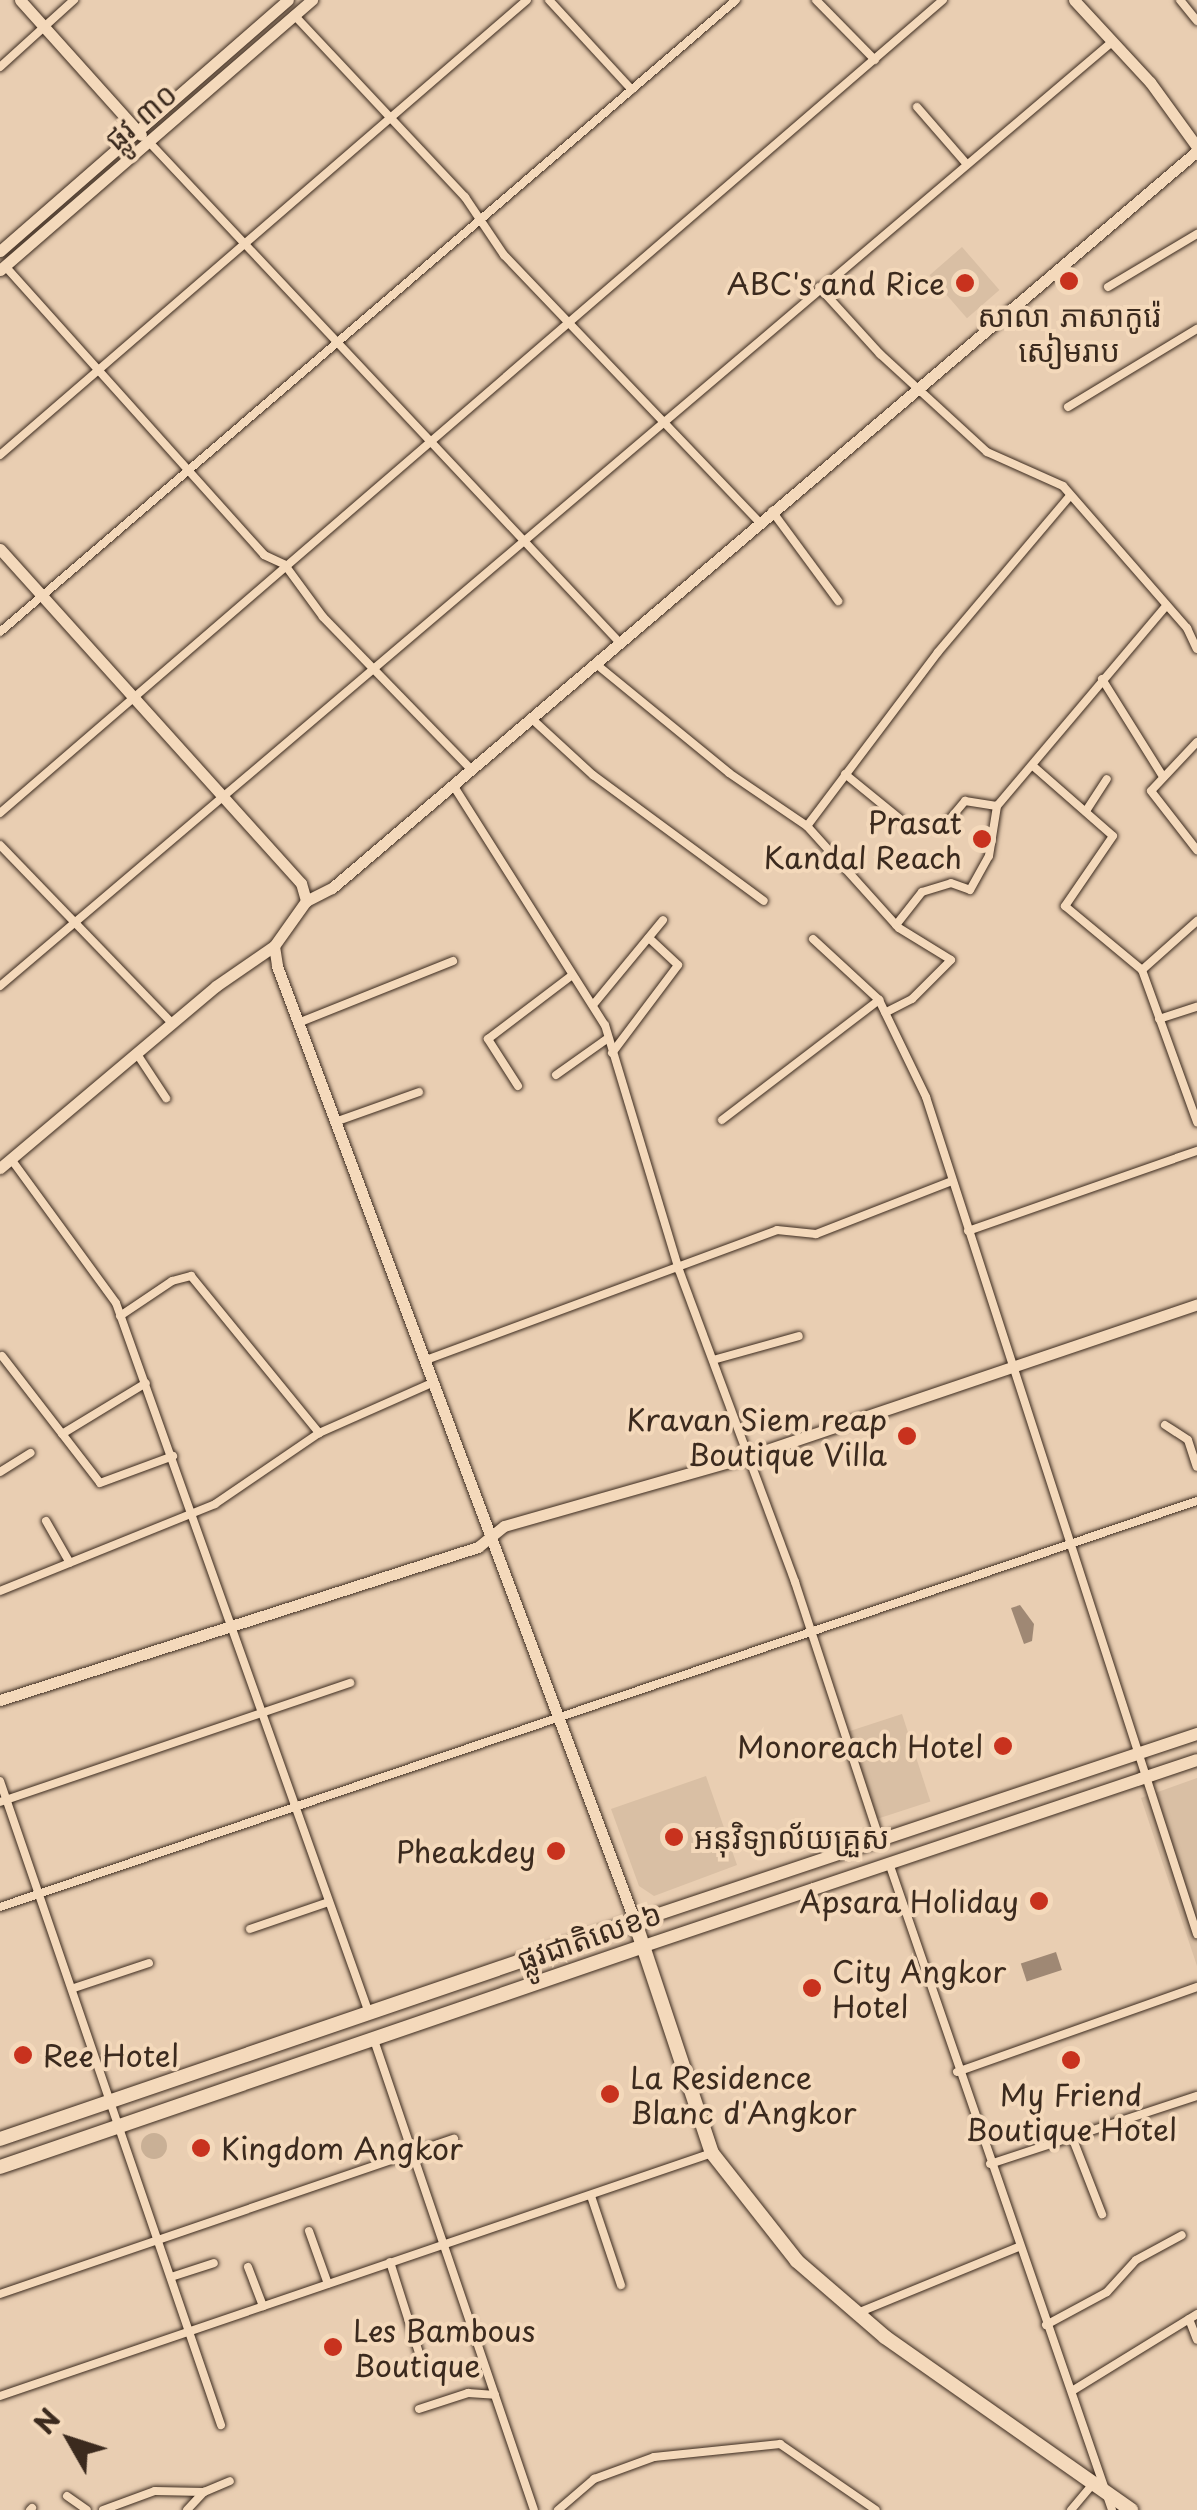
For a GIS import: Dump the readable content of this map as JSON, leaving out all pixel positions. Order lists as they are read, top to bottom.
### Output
{
  "streets": {
    "highway": ["ផ្លូវជាតិលេខ៦"],
    "street": ["ផ្លូវ ៣០"]
  },
  "places": [
    "សាលា ភាសាកូរ៉េ សៀមរាប",
    "ABC's and Rice",
    "Prasat Kandal Reach",
    "Kravan Siem reap Boutique Villa",
    "Monoreach Hotel",
    "អនុវិទ្យាល័យគ្រួស",
    "Pheakdey",
    "Apsara Holiday",
    "City Angkor Hotel",
    "Ree Hotel",
    "My Friend Boutique Hotel",
    "La Residence Blanc d'Angkor",
    "Kingdom Angkor",
    "Les Bambous Boutique"
  ],
  "north": "top left"
}
